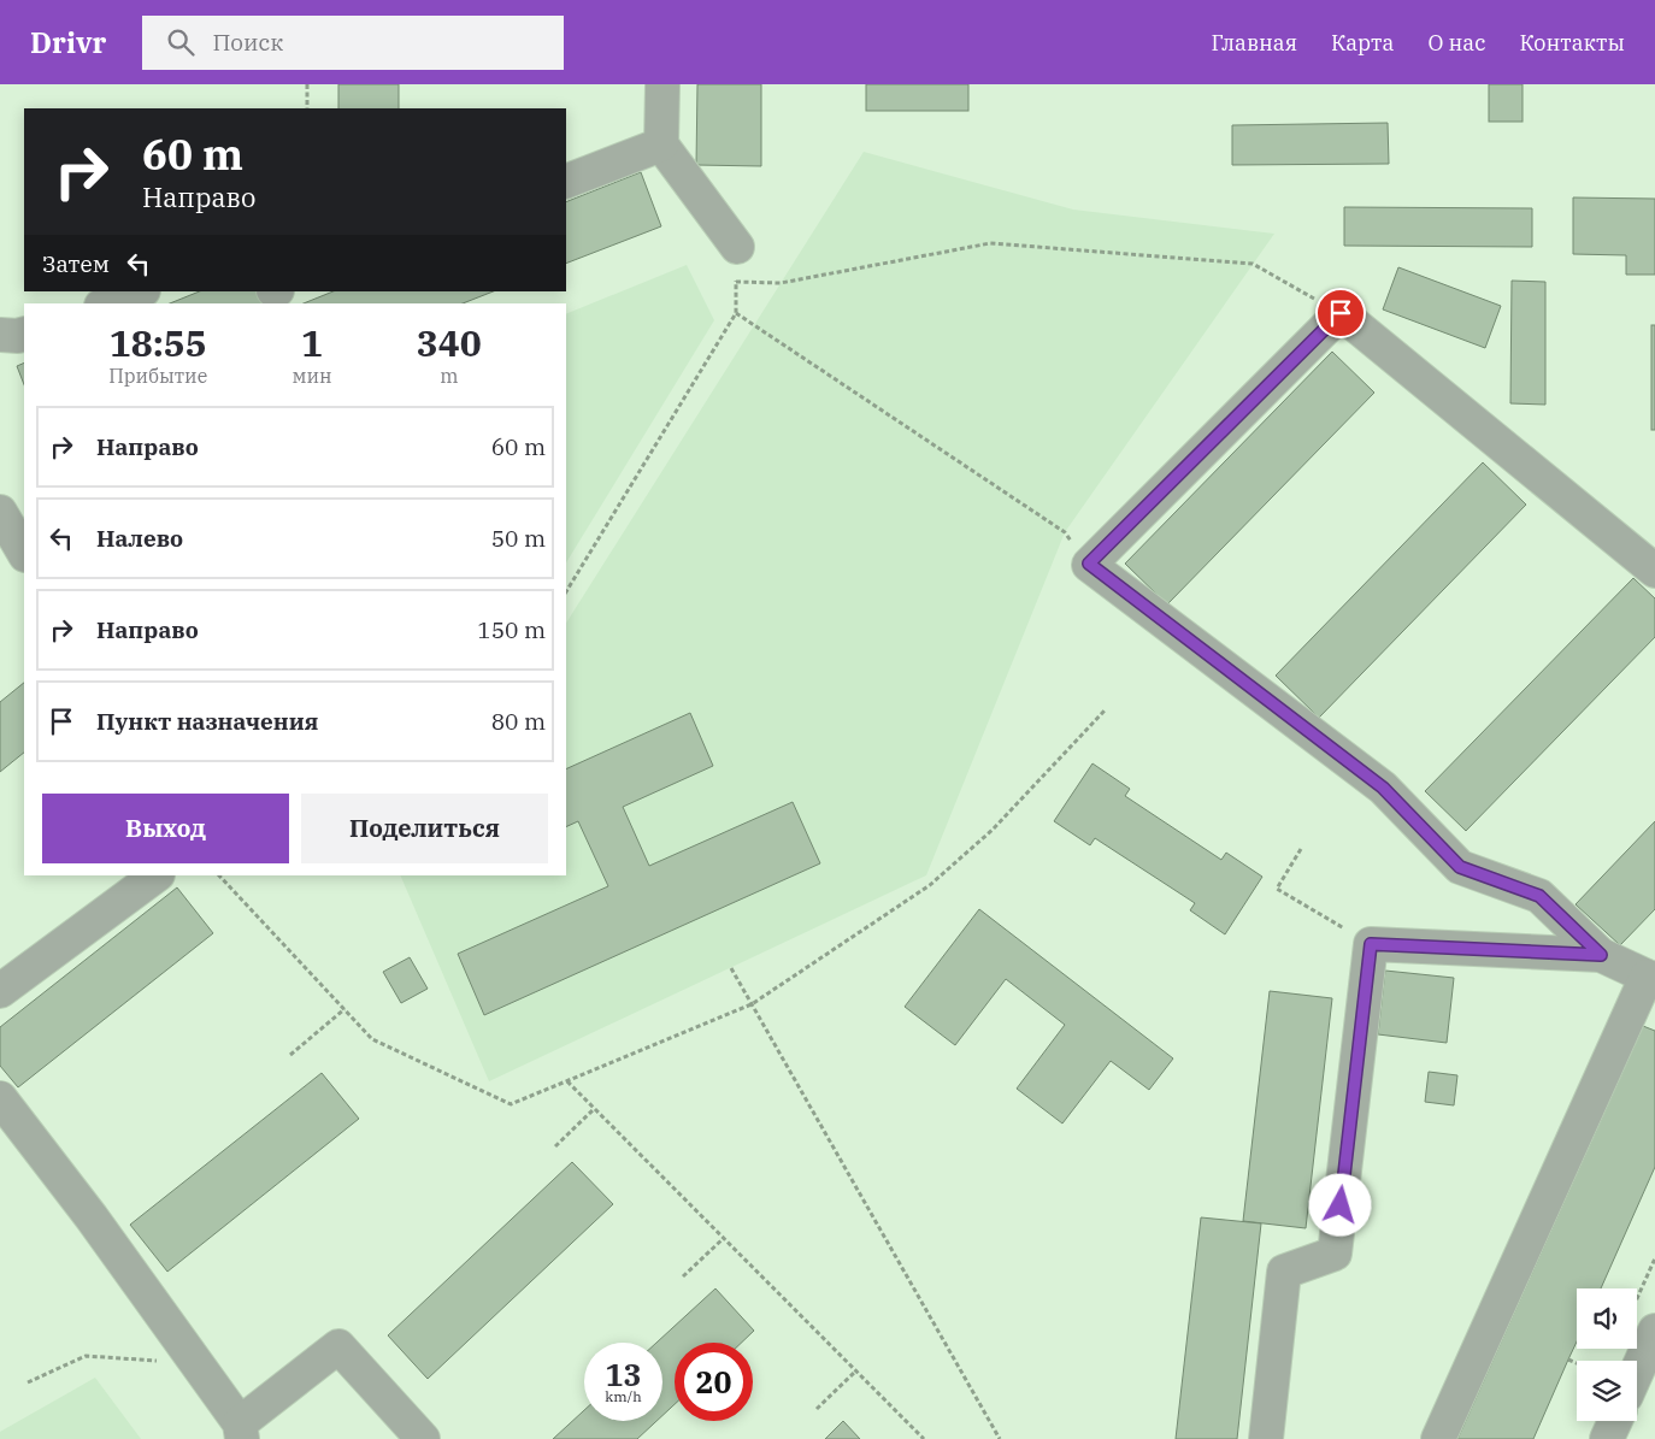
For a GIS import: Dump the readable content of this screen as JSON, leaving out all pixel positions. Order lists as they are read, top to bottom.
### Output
{
  "page": {
    "header": "Drivr",
    "search": "Поиск",
    "nav": [
      "Главная",
      "Карта",
      "О нас",
      "Контакты"
    ],
    "turn": ["60 m", "Направо"],
    "then": "Затем",
    "eta": [
      "18:55",
      "Прибытие",
      "1",
      "мин",
      "340",
      "m"
    ],
    "list": [
      {
        "name": "Направо",
        "value": "60 m"
      },
      {
        "name": "Налево",
        "value": "50 m"
      },
      {
        "name": "Направо",
        "value": "150 m"
      },
      {
        "name": "Пункт назначения",
        "value": "80 m"
      }
    ],
    "buttons": ["Выход", "Поделиться"],
    "speed": "13 km/h",
    "limit": "20"
  }
}
